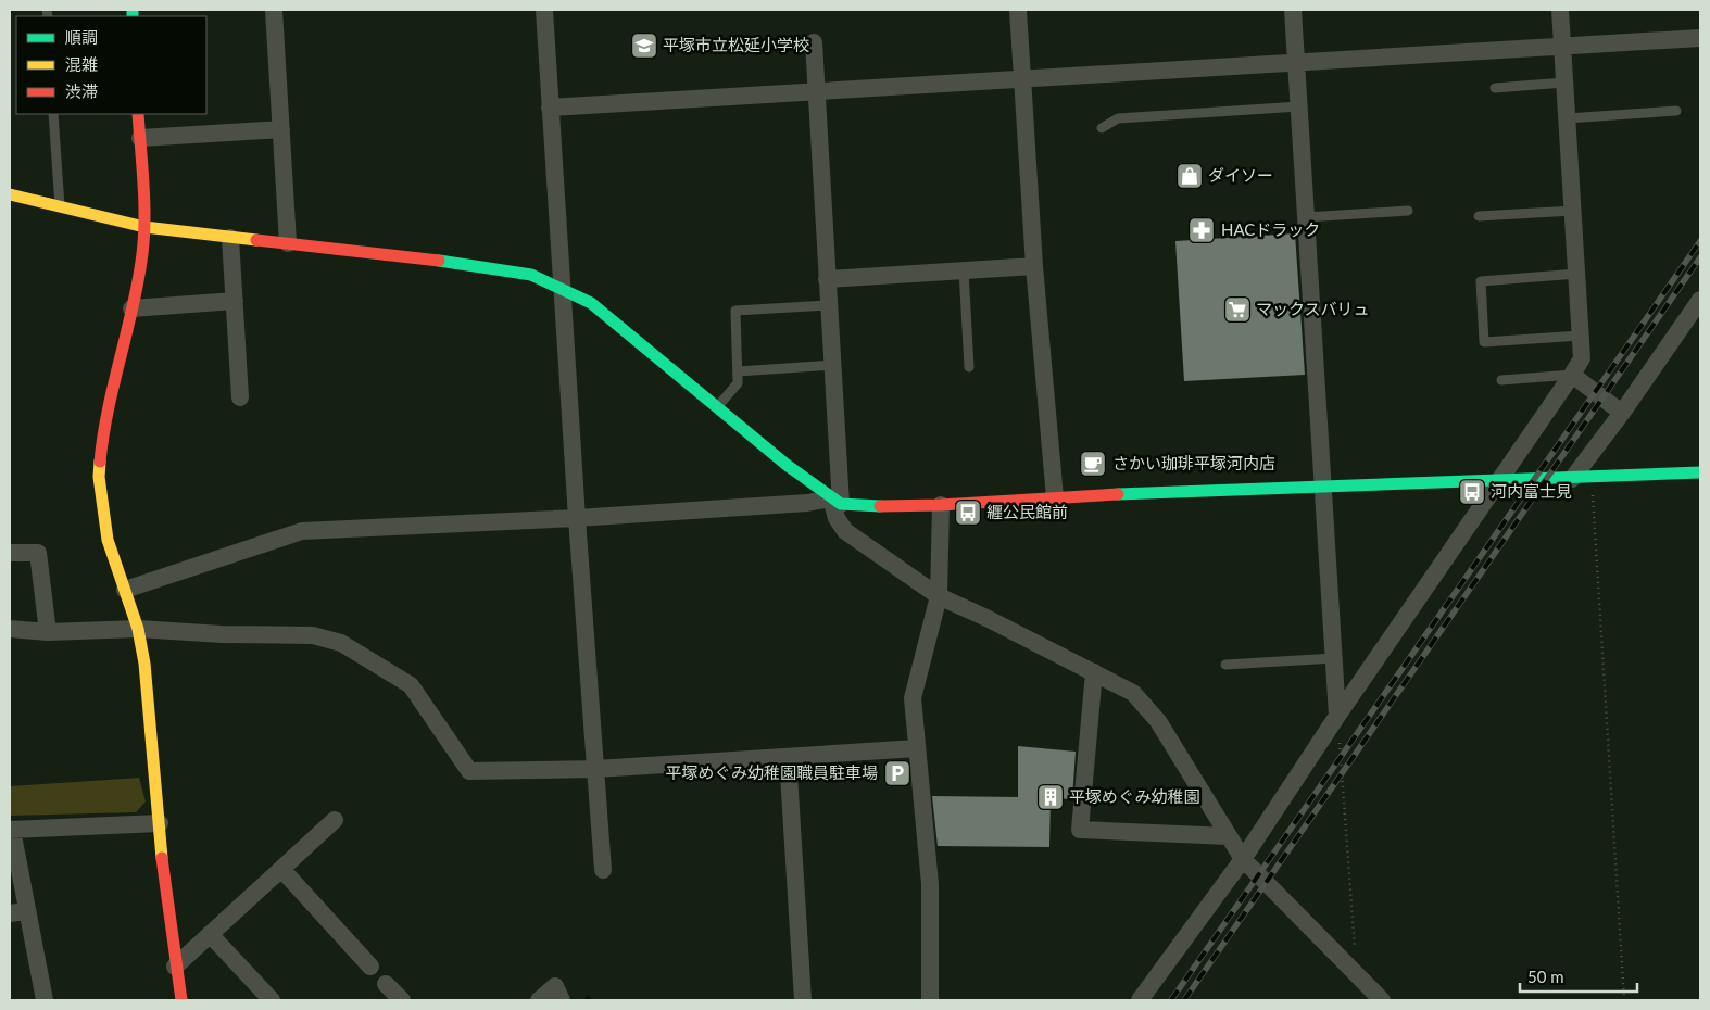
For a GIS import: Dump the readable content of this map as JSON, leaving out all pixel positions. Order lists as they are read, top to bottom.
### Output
{
  "places": {
    "school or university": ["平塚市立松延小学校"],
    "shop": ["ダイソー"],
    "pharmacy": ["HACドラック"],
    "supermarket": ["マックスバリュ"],
    "cafe": ["さかい珈琲平塚河内店"],
    "bus stop": ["河内富士見", "纒公民館前"],
    "parking": ["平塚めぐみ幼稚園職員駐車場"],
    "building": ["平塚めぐみ幼稚園"]
  },
  "legend": ["順調", "混雑", "渋滞"],
  "scale_bar": "50 m"
}
